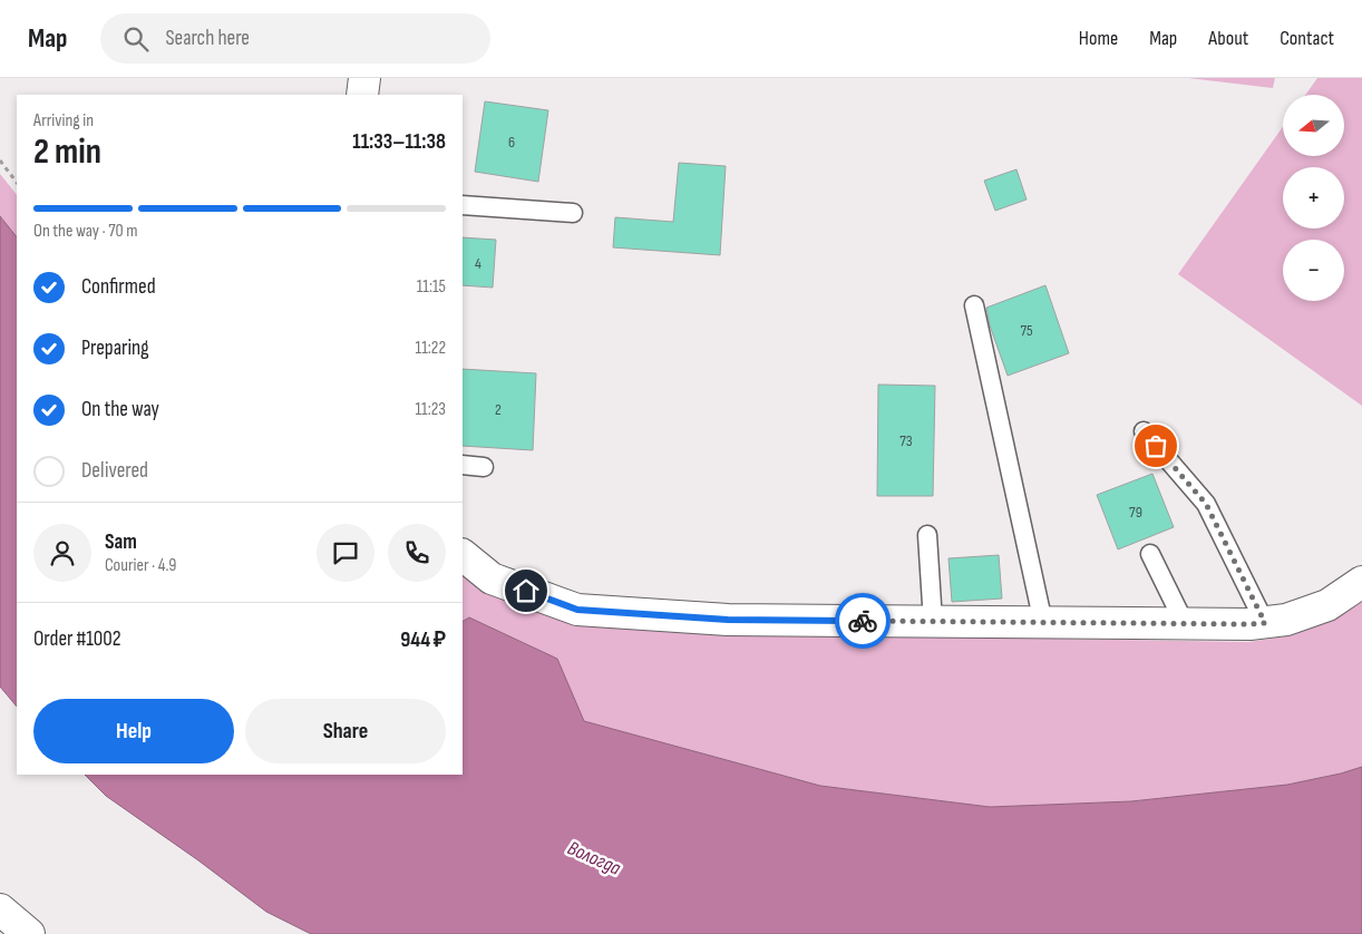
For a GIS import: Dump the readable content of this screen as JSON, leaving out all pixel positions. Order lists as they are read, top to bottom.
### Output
{
  "water": ["Вологда"],
  "house_numbers": [
    "6",
    "4",
    "75",
    "2",
    "73",
    "79"
  ],
  "north": "left",
  "page": {
    "header": "Map",
    "search": "Search here",
    "nav": [
      "Home",
      "Map",
      "About",
      "Contact"
    ],
    "map_buttons": ["+", "−"],
    "heading": ["2 min", "Arriving in", "11:33–11:38"],
    "panel": [
      "Sam",
      "Courier · 4.9",
      "Order #1002",
      "944 ₽"
    ],
    "bar": "On the way · 70 m",
    "list": [
      ["Confirmed", "11:15"],
      ["Preparing", "11:22"],
      ["On the way", "11:23"],
      "Delivered"
    ],
    "buttons": ["Help", "Share"]
  }
}
